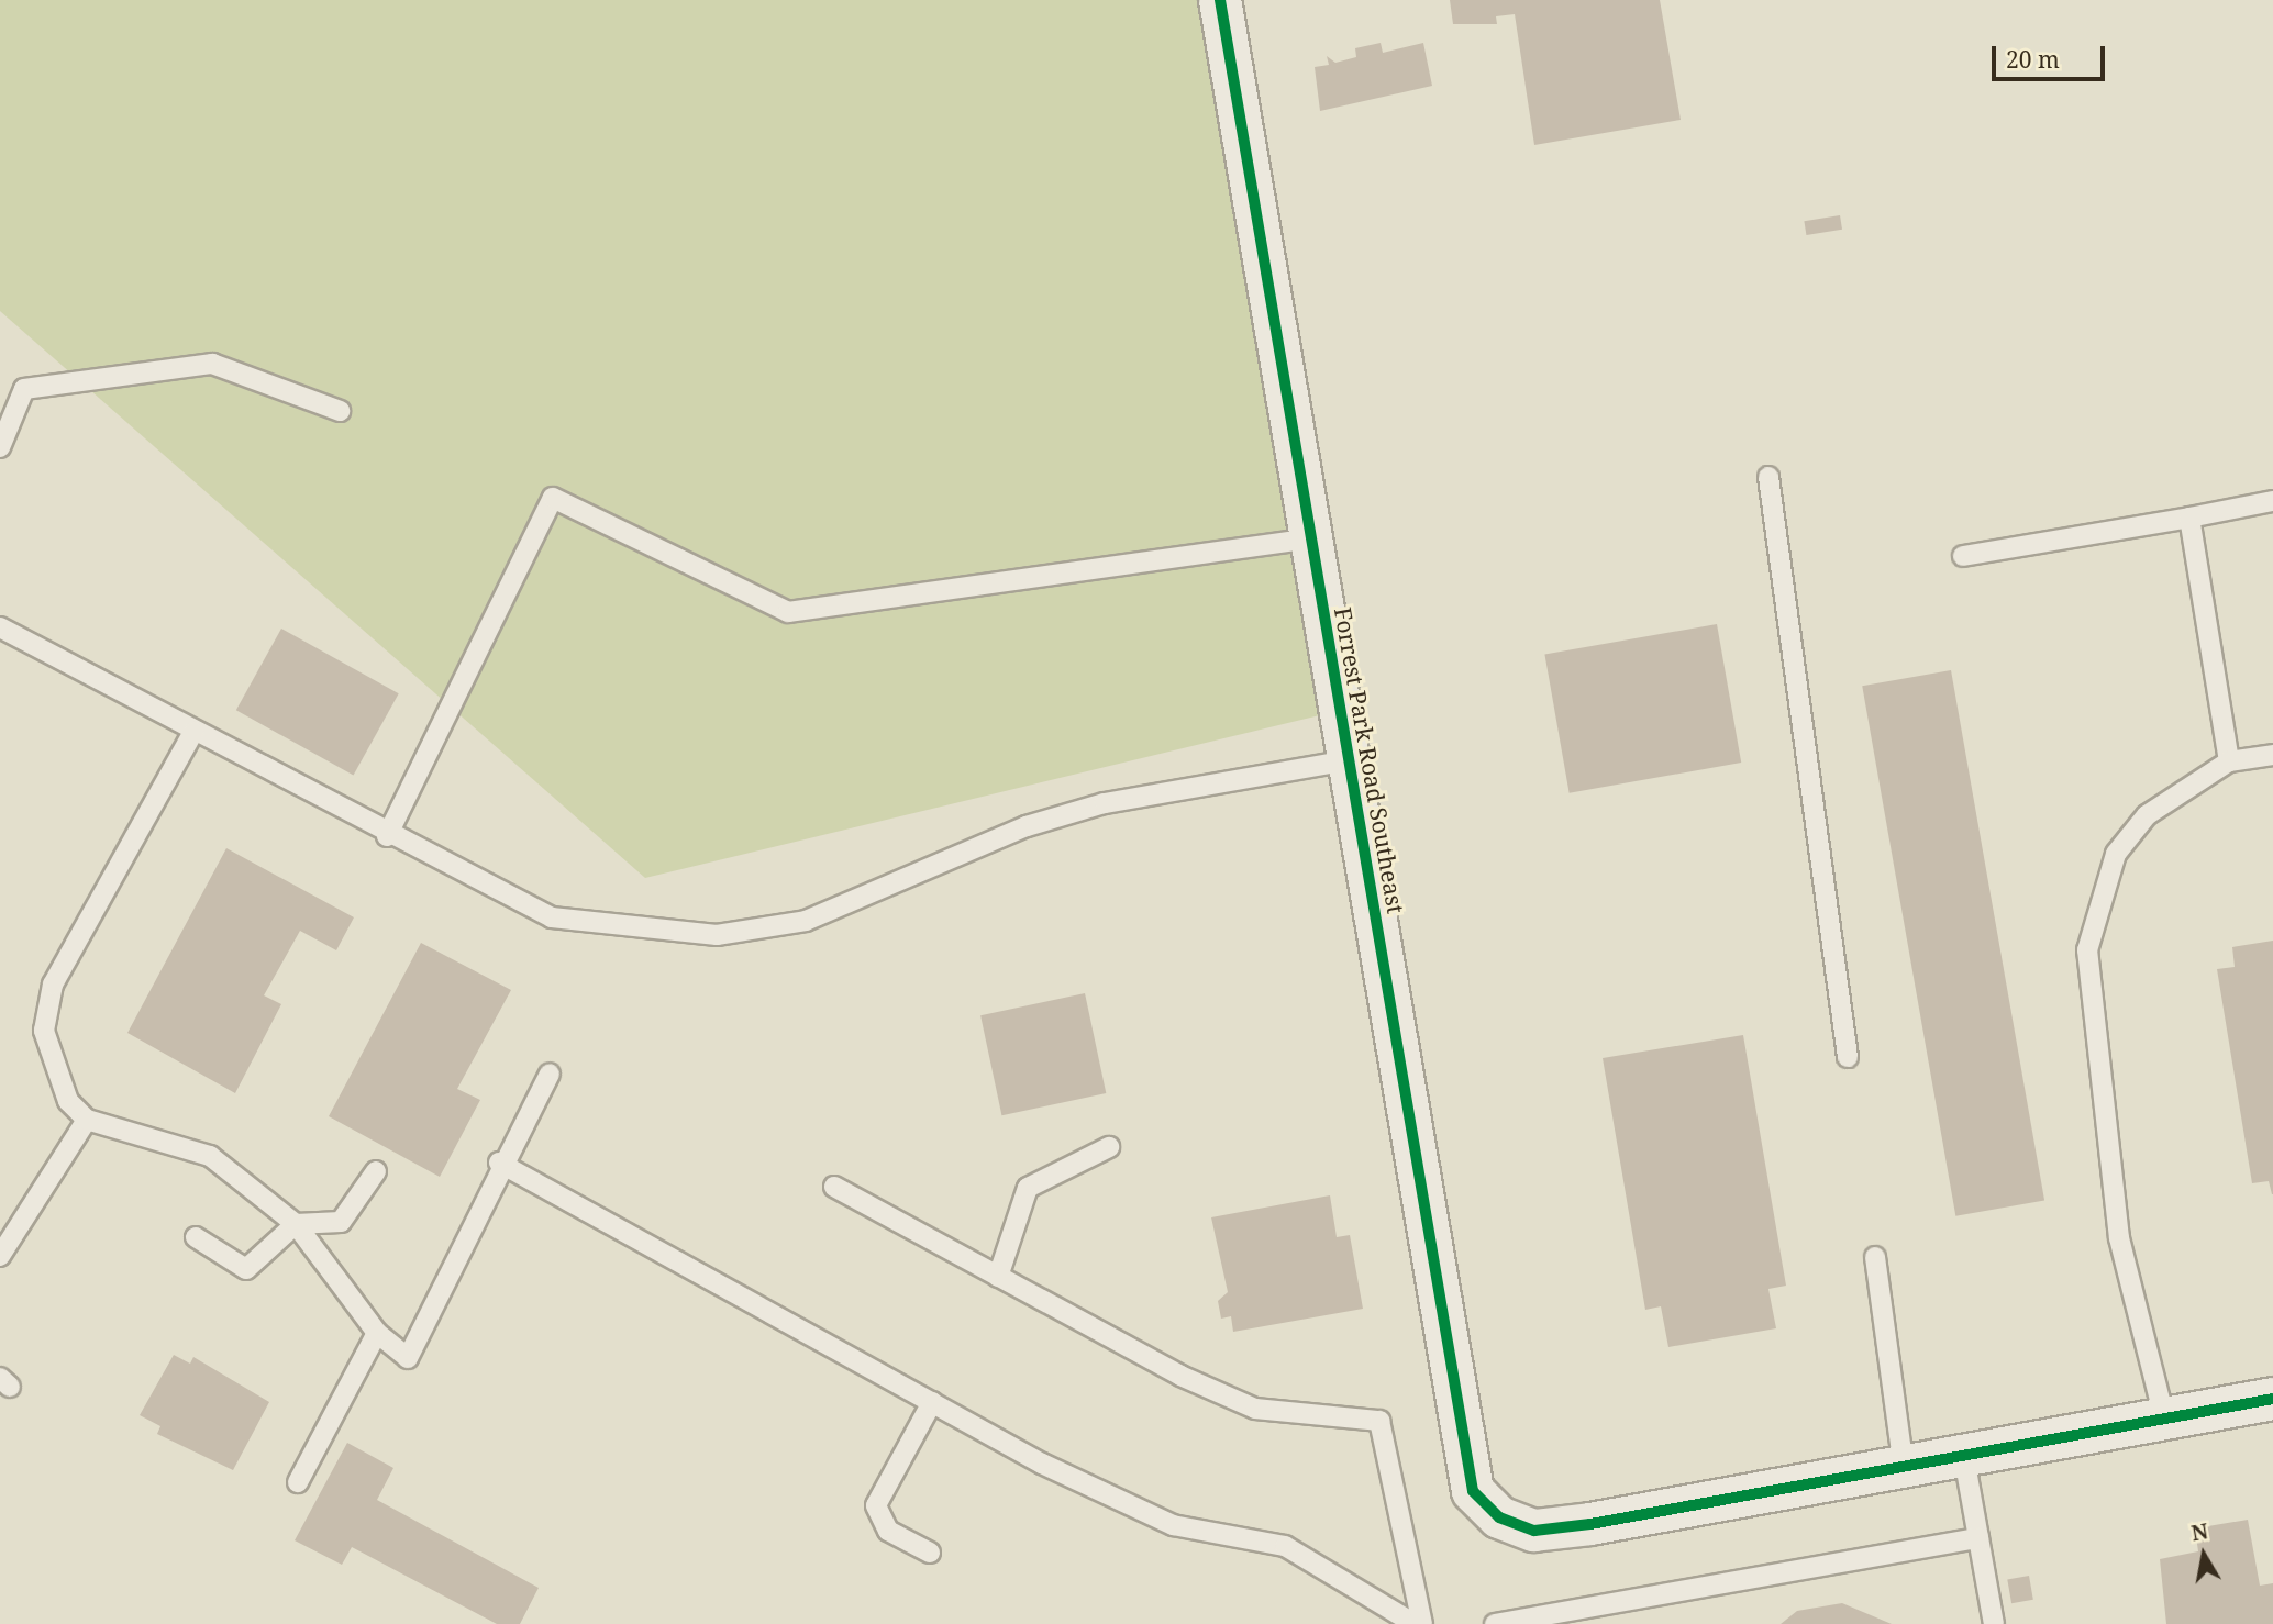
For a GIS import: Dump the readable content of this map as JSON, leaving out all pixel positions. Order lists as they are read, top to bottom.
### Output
{
  "streets": {
    "street": ["Forrest Park Road Southeast"]
  },
  "scale_bar": "20 m",
  "north": "top"
}
